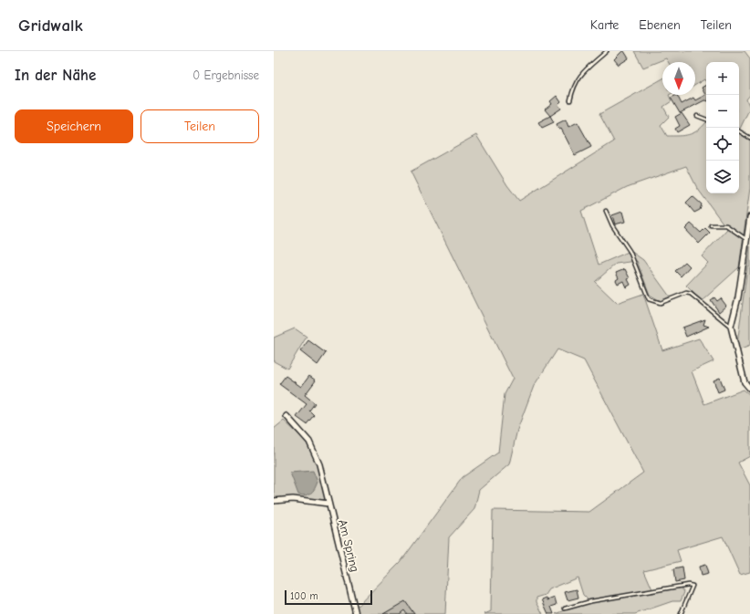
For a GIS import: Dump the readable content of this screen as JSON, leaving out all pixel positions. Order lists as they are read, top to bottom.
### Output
{
  "streets": {
    "street": ["Am Spring"]
  },
  "scale_bar": "100 m",
  "north": "bottom",
  "page": {
    "header": "Gridwalk",
    "nav": ["Karte", "Ebenen", "Teilen"],
    "heading": ["In der Nähe", "0 Ergebnisse"],
    "map_buttons": ["+", "−"],
    "buttons": ["Speichern", "Teilen"],
    "scale": "100 m"
  }
}
